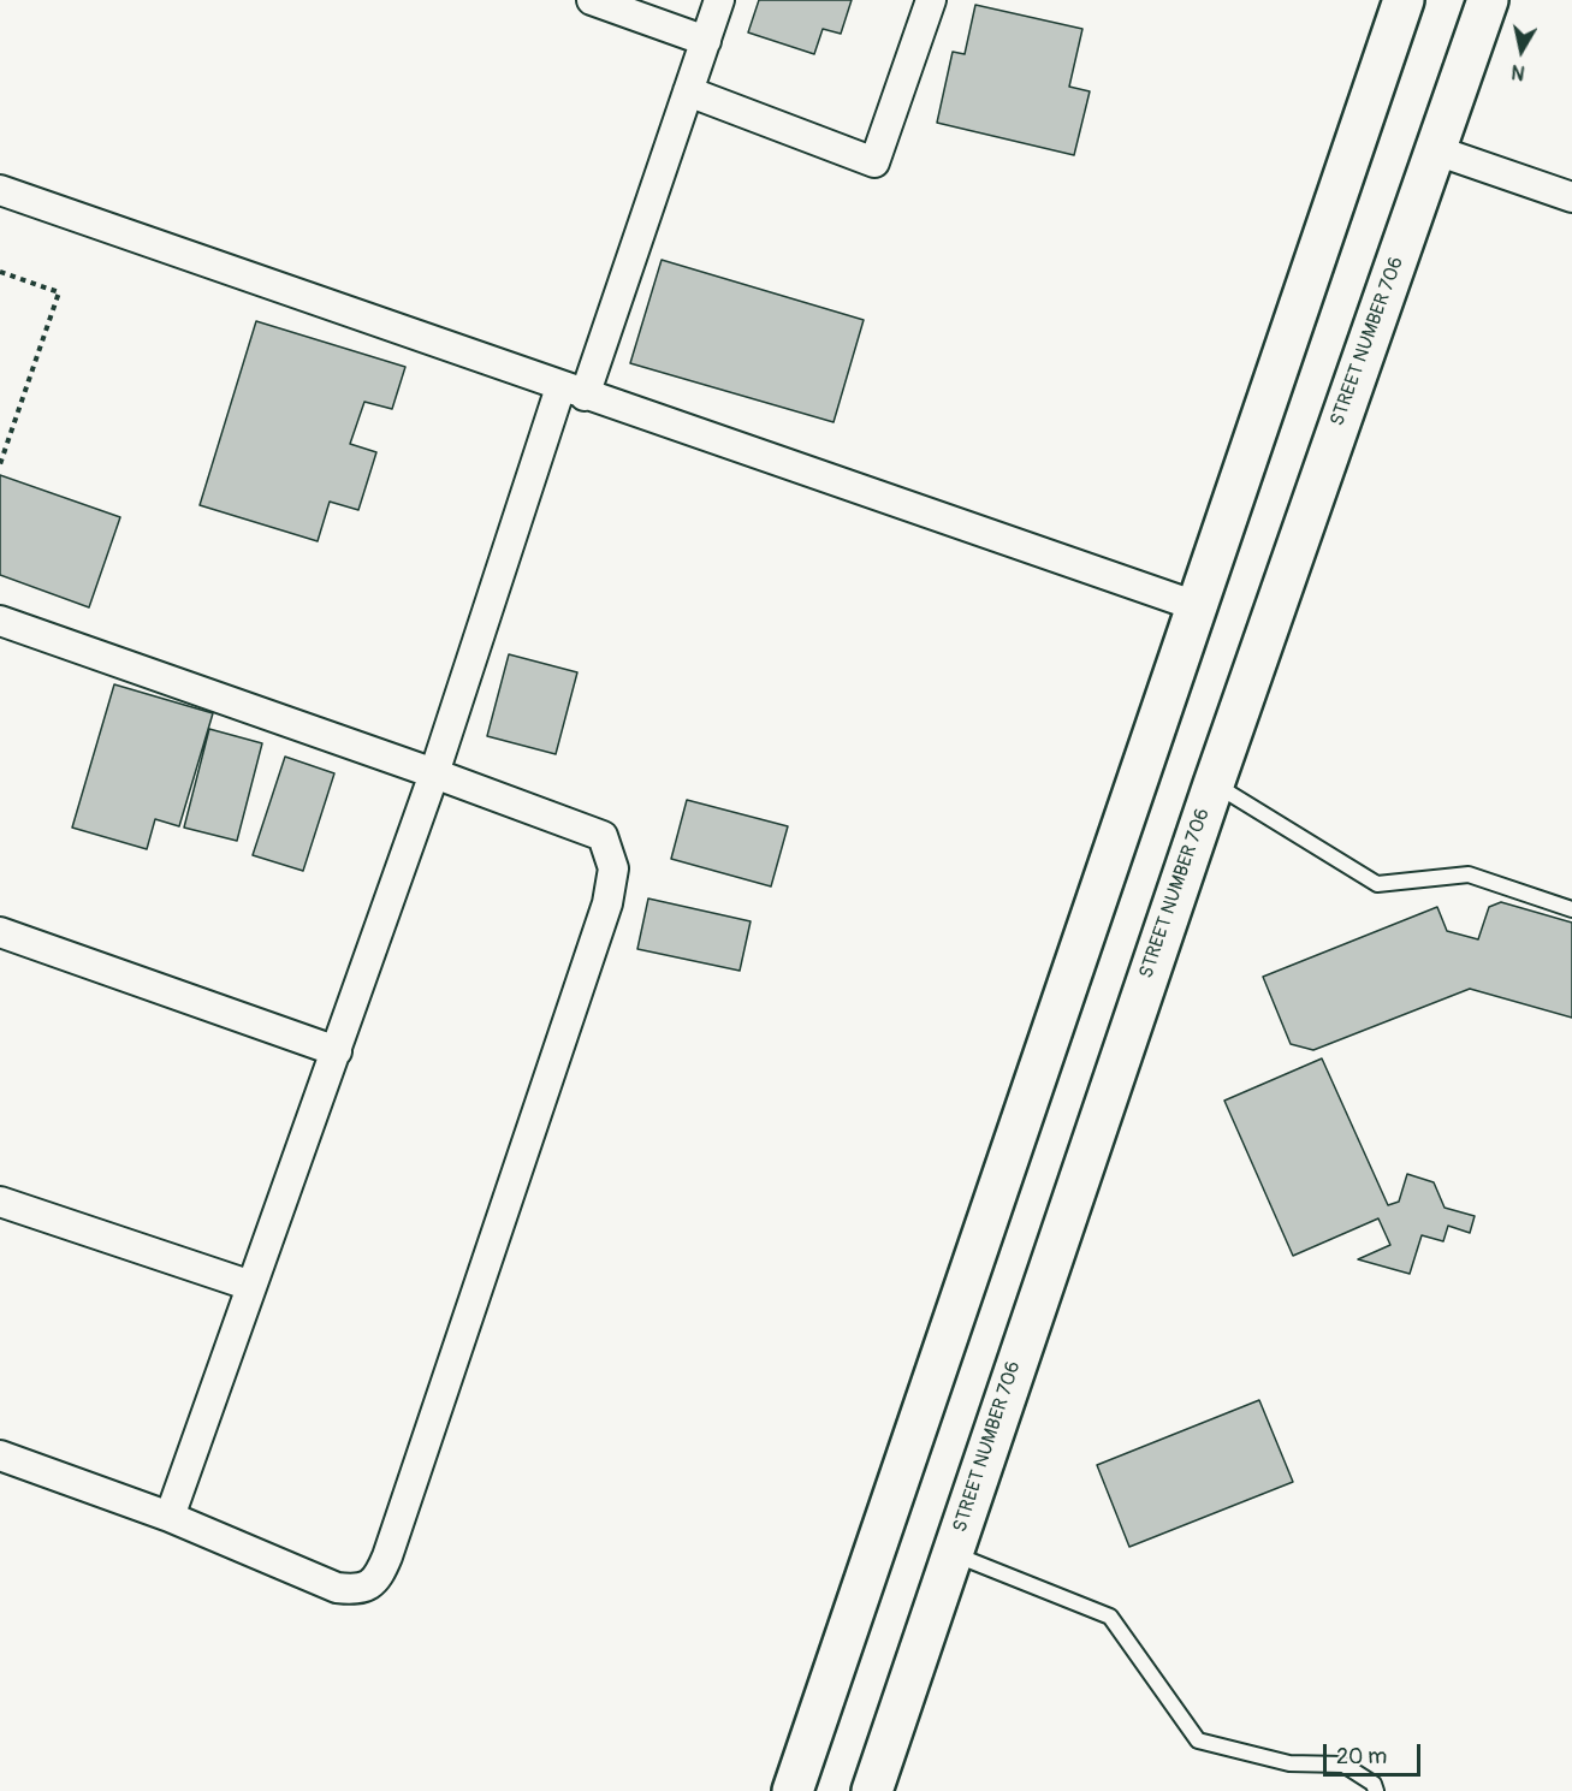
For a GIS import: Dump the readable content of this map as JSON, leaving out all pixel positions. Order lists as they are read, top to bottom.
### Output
{
  "streets": {
    "street": ["STREET NUMBER 706"]
  },
  "scale_bar": "20 m",
  "north": "bottom"
}
